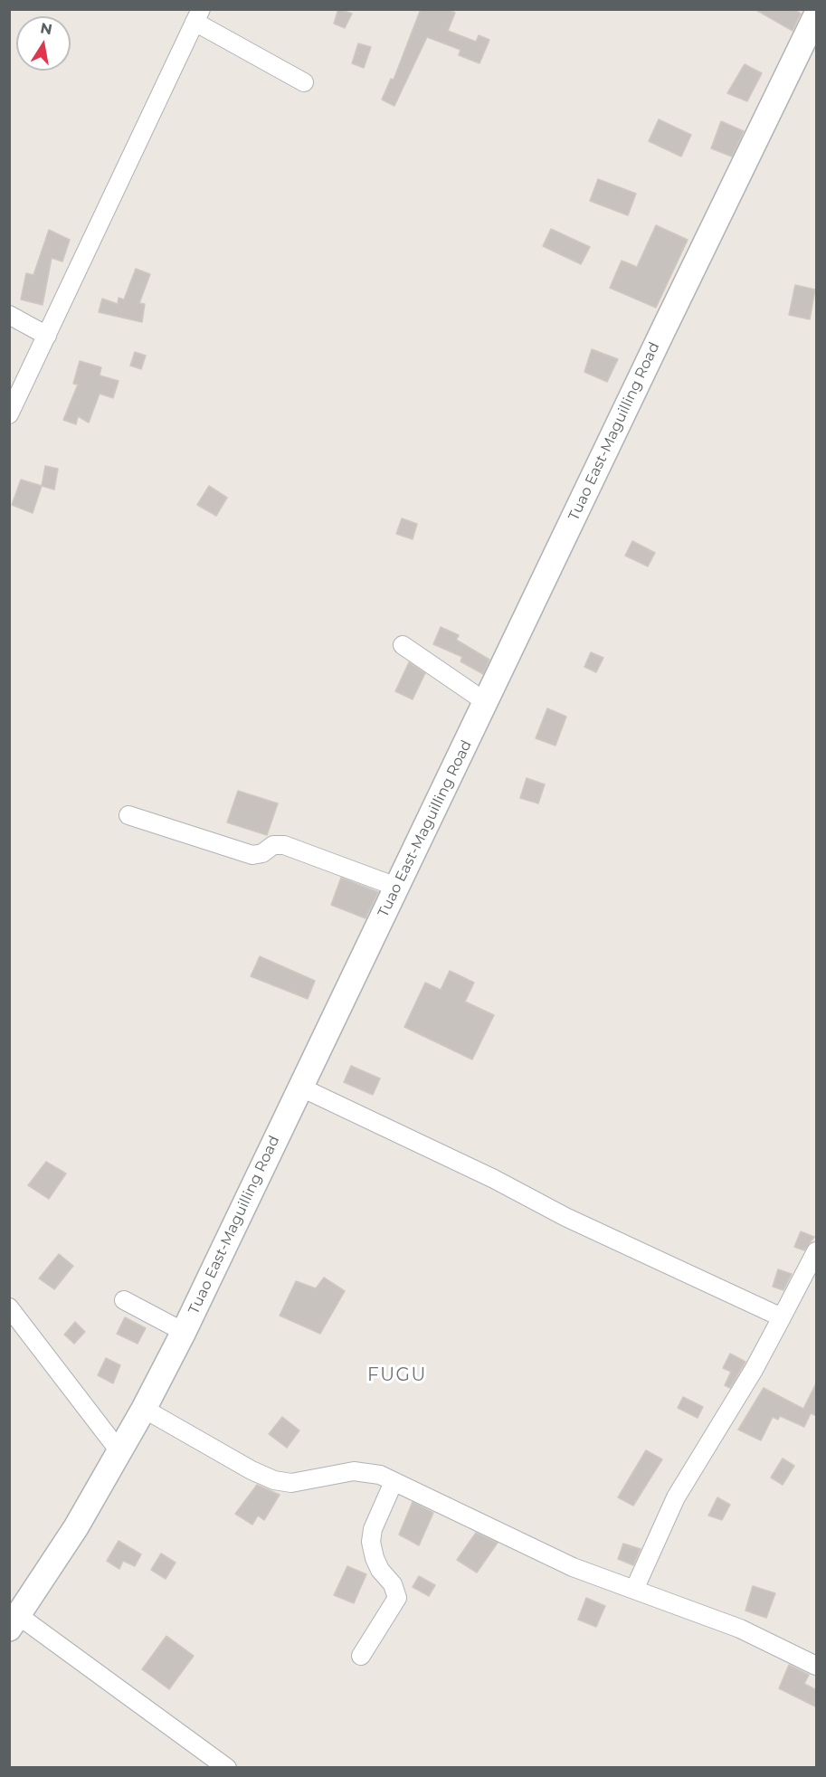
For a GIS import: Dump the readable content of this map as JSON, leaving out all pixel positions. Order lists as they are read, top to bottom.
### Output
{
  "streets": {
    "main road": ["Tuao East-Maguilling Road"]
  },
  "districts": ["FUGU"],
  "north": "top"
}
